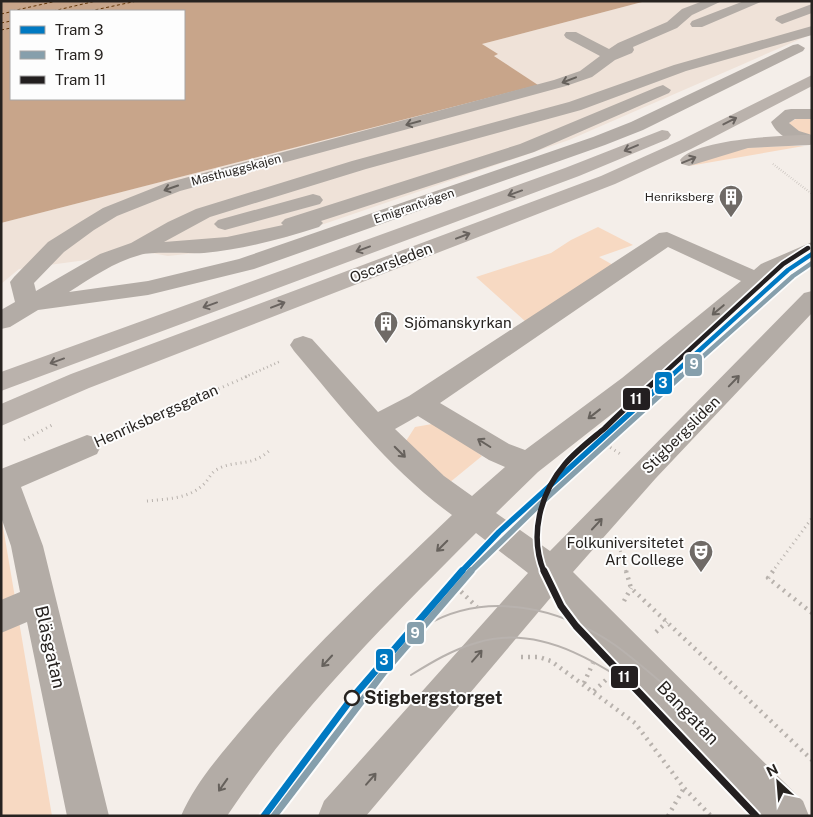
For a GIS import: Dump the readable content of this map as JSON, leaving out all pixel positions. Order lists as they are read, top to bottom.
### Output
{
  "streets": {
    "highway": ["Oscarsleden"],
    "street": [
      "Masthuggskajen",
      "Emigrantvägen",
      "Henriksbergsgatan",
      "Stigbergsliden",
      "Bläsgatan",
      "Bangatan"
    ]
  },
  "crossings": [
    ["Masthuggskajen", "Emigrantvägen"],
    ["Henriksbergsgatan", "Bläsgatan"],
    ["Henriksbergsgatan", "Bangatan"],
    ["Stigbergsliden", "Bangatan"]
  ],
  "places": {
    "building": ["Henriksberg", "Sjömanskyrkan"],
    "theatre": ["Folkuniversitetet Art College"],
    "other": ["Stigbergstorget"]
  },
  "lines": ["tram line 11", "tram line 3", "tram line 9"],
  "legend": ["Tram 3", "Tram 9", "Tram 11"],
  "north": "top left"
}
